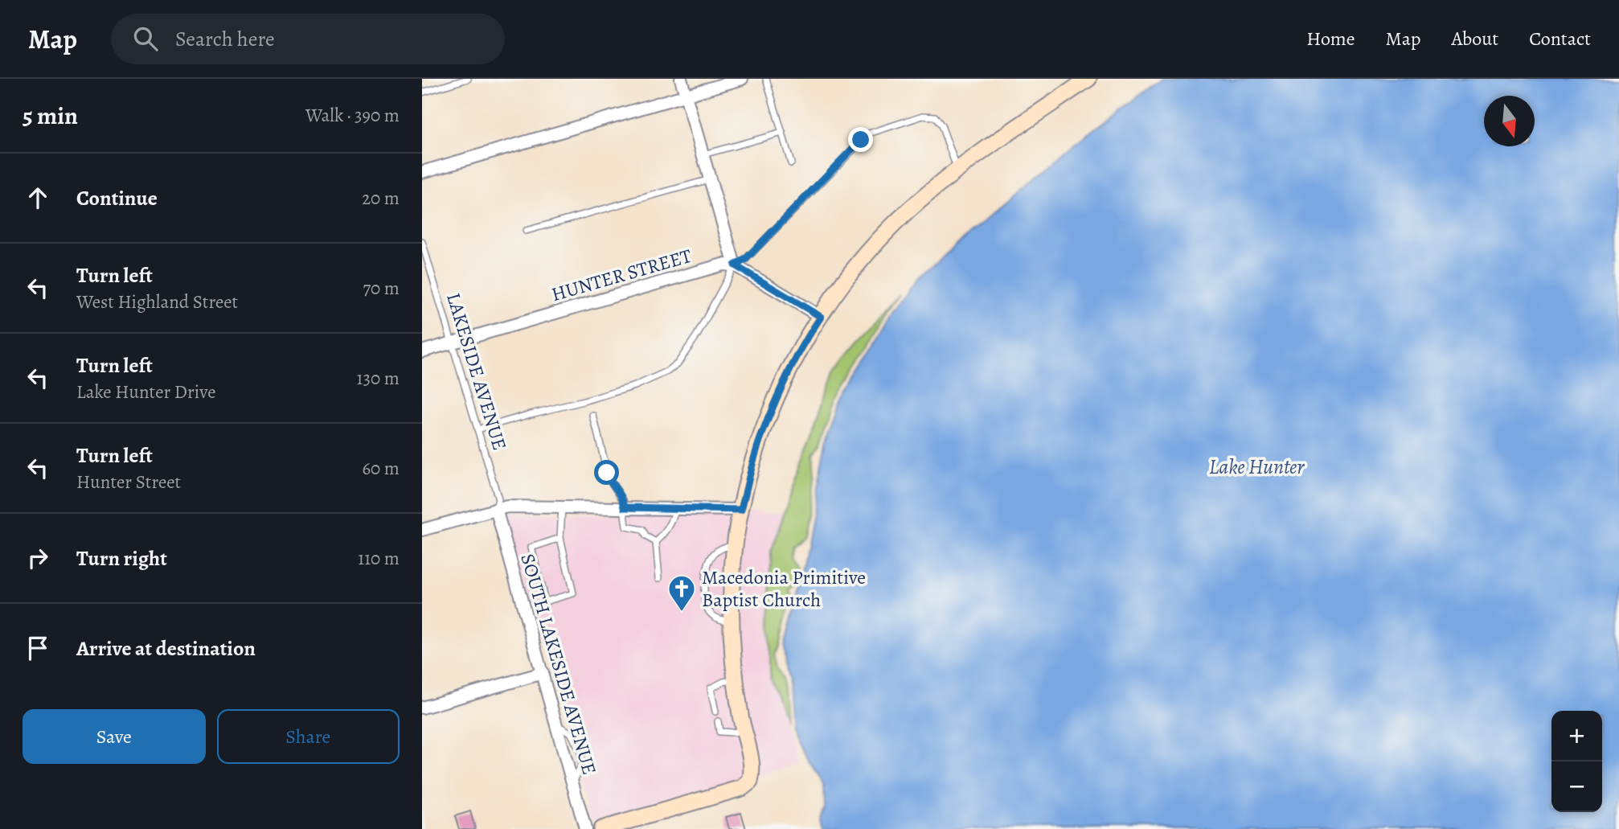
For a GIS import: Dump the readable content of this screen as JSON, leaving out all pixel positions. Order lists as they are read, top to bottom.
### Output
{
  "streets": {
    "street": ["HUNTER STREET", "SOUTH LAKESIDE AVENUE"],
    "lane": ["LAKESIDE AVENUE"]
  },
  "crossings": [
    ["HUNTER STREET", "LAKESIDE AVENUE"],
    ["LAKESIDE AVENUE", "SOUTH LAKESIDE AVENUE"]
  ],
  "water": ["Lake Hunter"],
  "places": {
    "church": ["Macedonia Primitive Baptist Church"]
  },
  "north": "bottom",
  "page": {
    "header": "Map",
    "search": "Search here",
    "nav": [
      "Home",
      "Map",
      "About",
      "Contact"
    ],
    "heading": ["5 min", "Walk · 390 m"],
    "list": [
      ["Continue", "20 m"],
      ["Turn left", "West Highland Street", "70 m"],
      ["Turn left", "Lake Hunter Drive", "130 m"],
      ["Turn left", "Hunter Street", "60 m"],
      ["Turn right", "110 m"],
      "Arrive at destination"
    ],
    "buttons": ["Save", "Share"],
    "map_buttons": ["+", "−"]
  }
}
